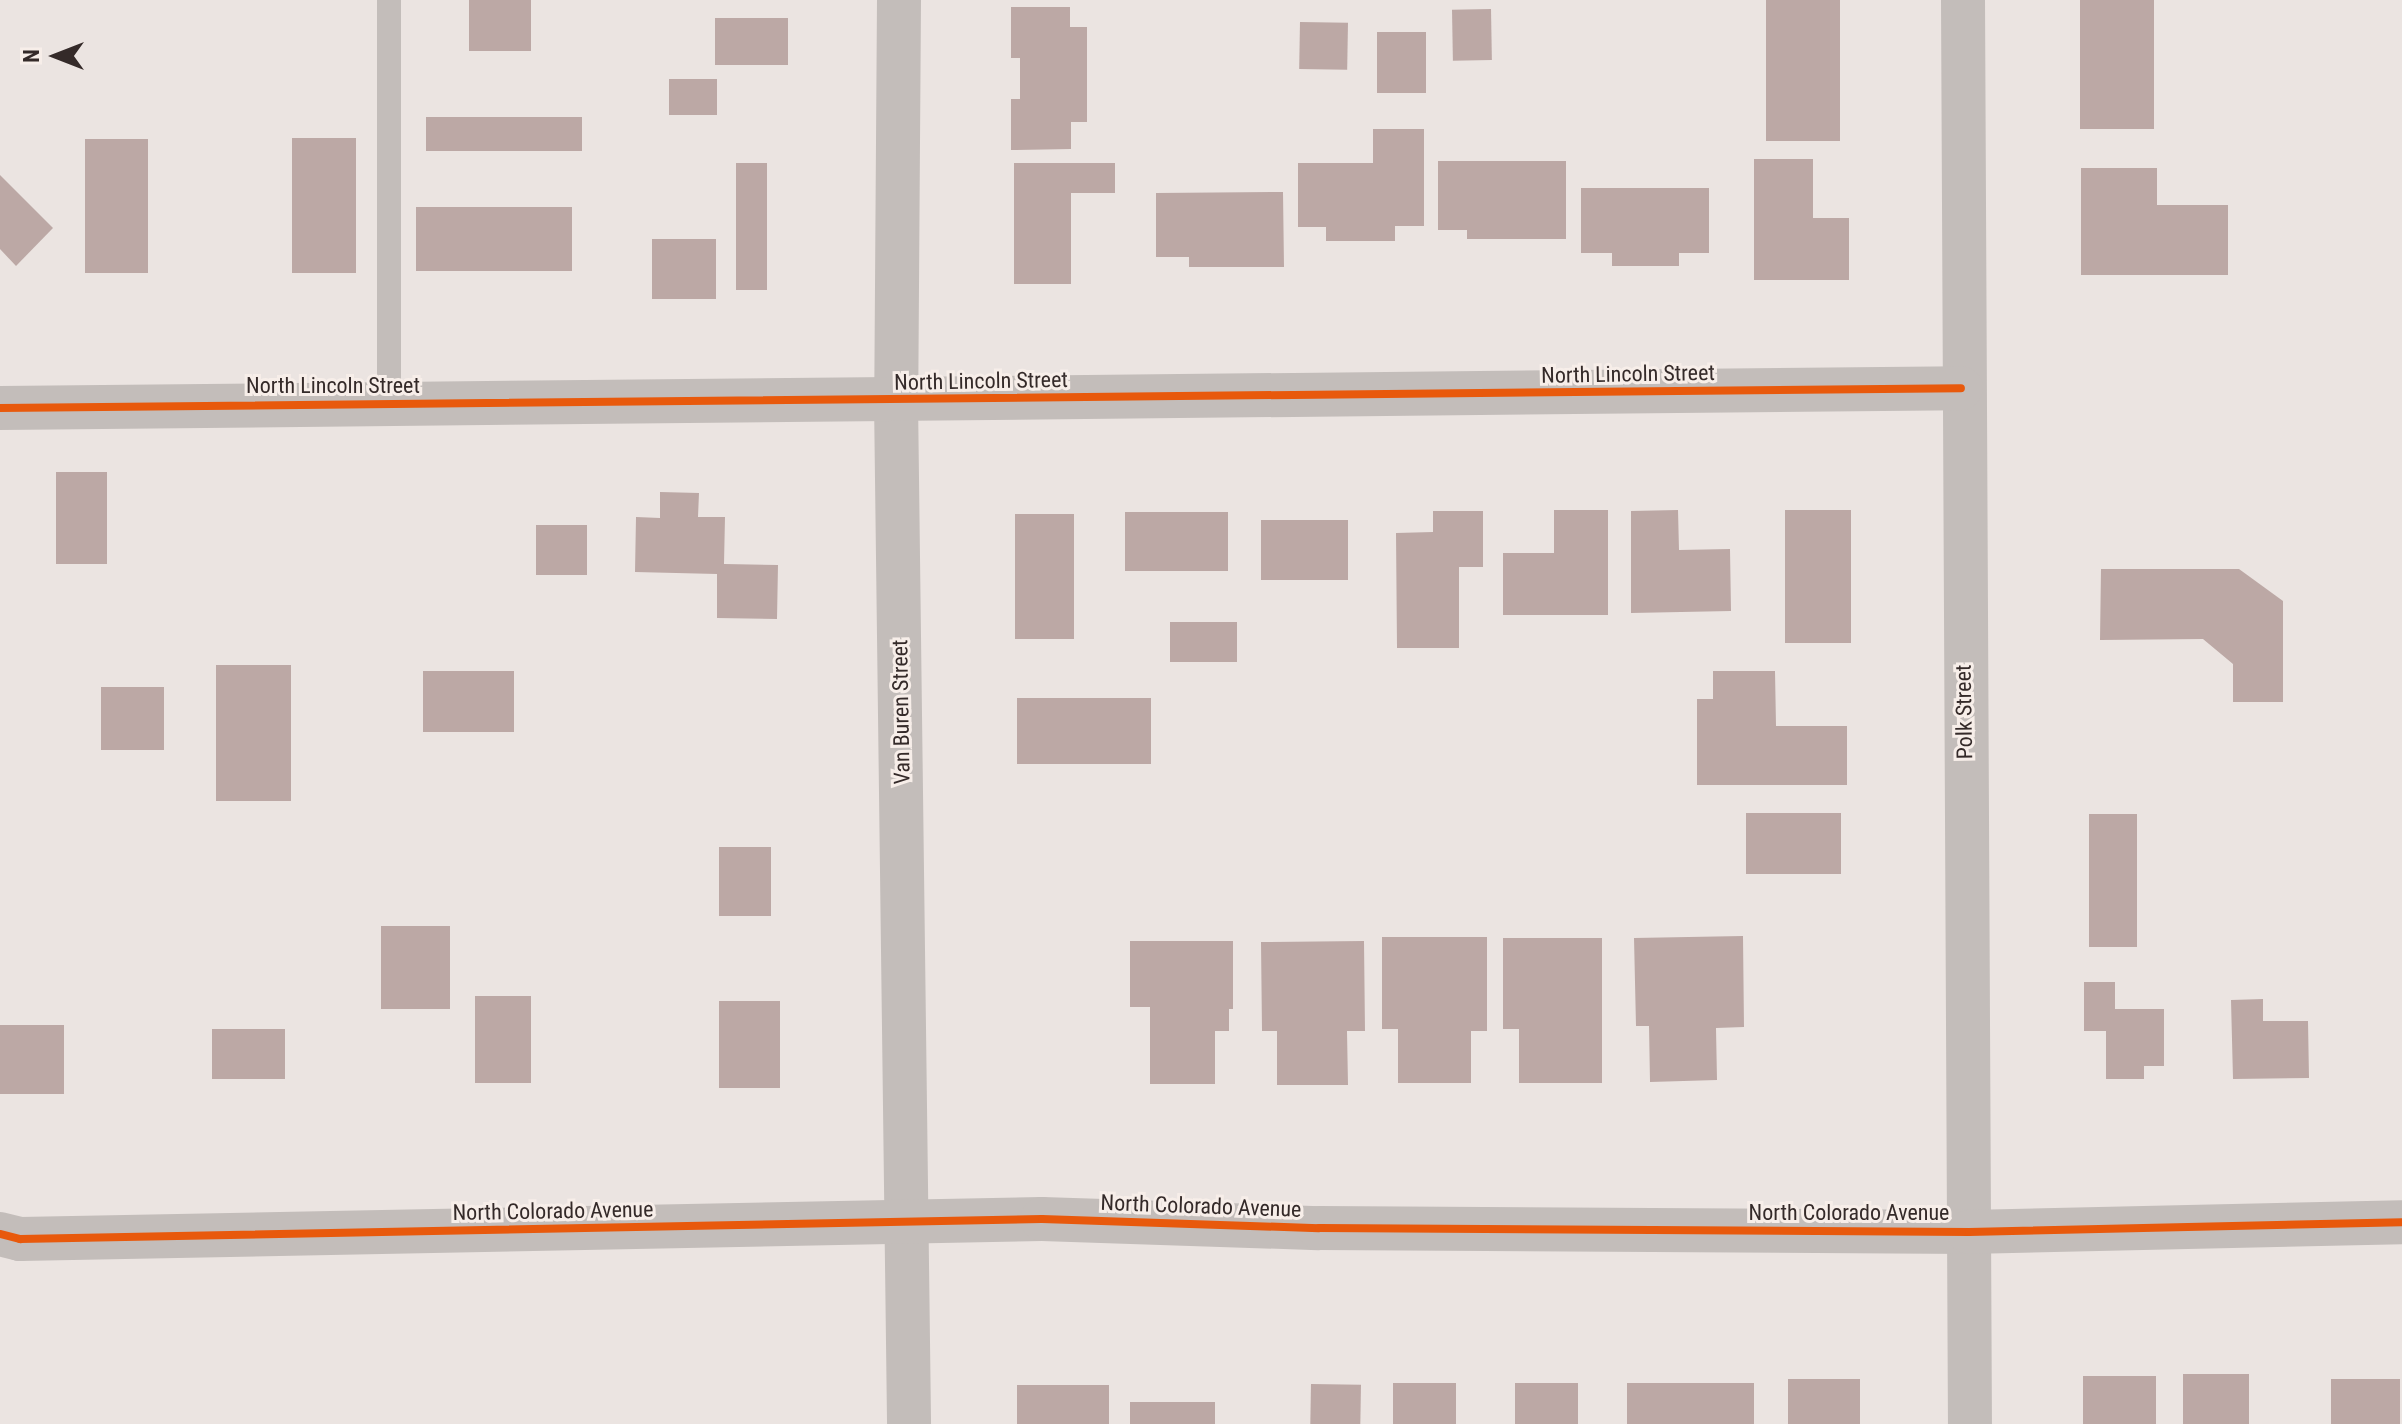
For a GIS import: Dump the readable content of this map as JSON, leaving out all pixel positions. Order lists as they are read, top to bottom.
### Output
{
  "streets": {
    "street": [
      "North Lincoln Street",
      "Van Buren Street",
      "Polk Street",
      "North Colorado Avenue"
    ]
  },
  "crossings": [
    ["North Lincoln Street", "Van Buren Street"],
    ["North Lincoln Street", "Polk Street"],
    ["Van Buren Street", "North Colorado Avenue"],
    ["Polk Street", "North Colorado Avenue"]
  ],
  "north": "left"
}
